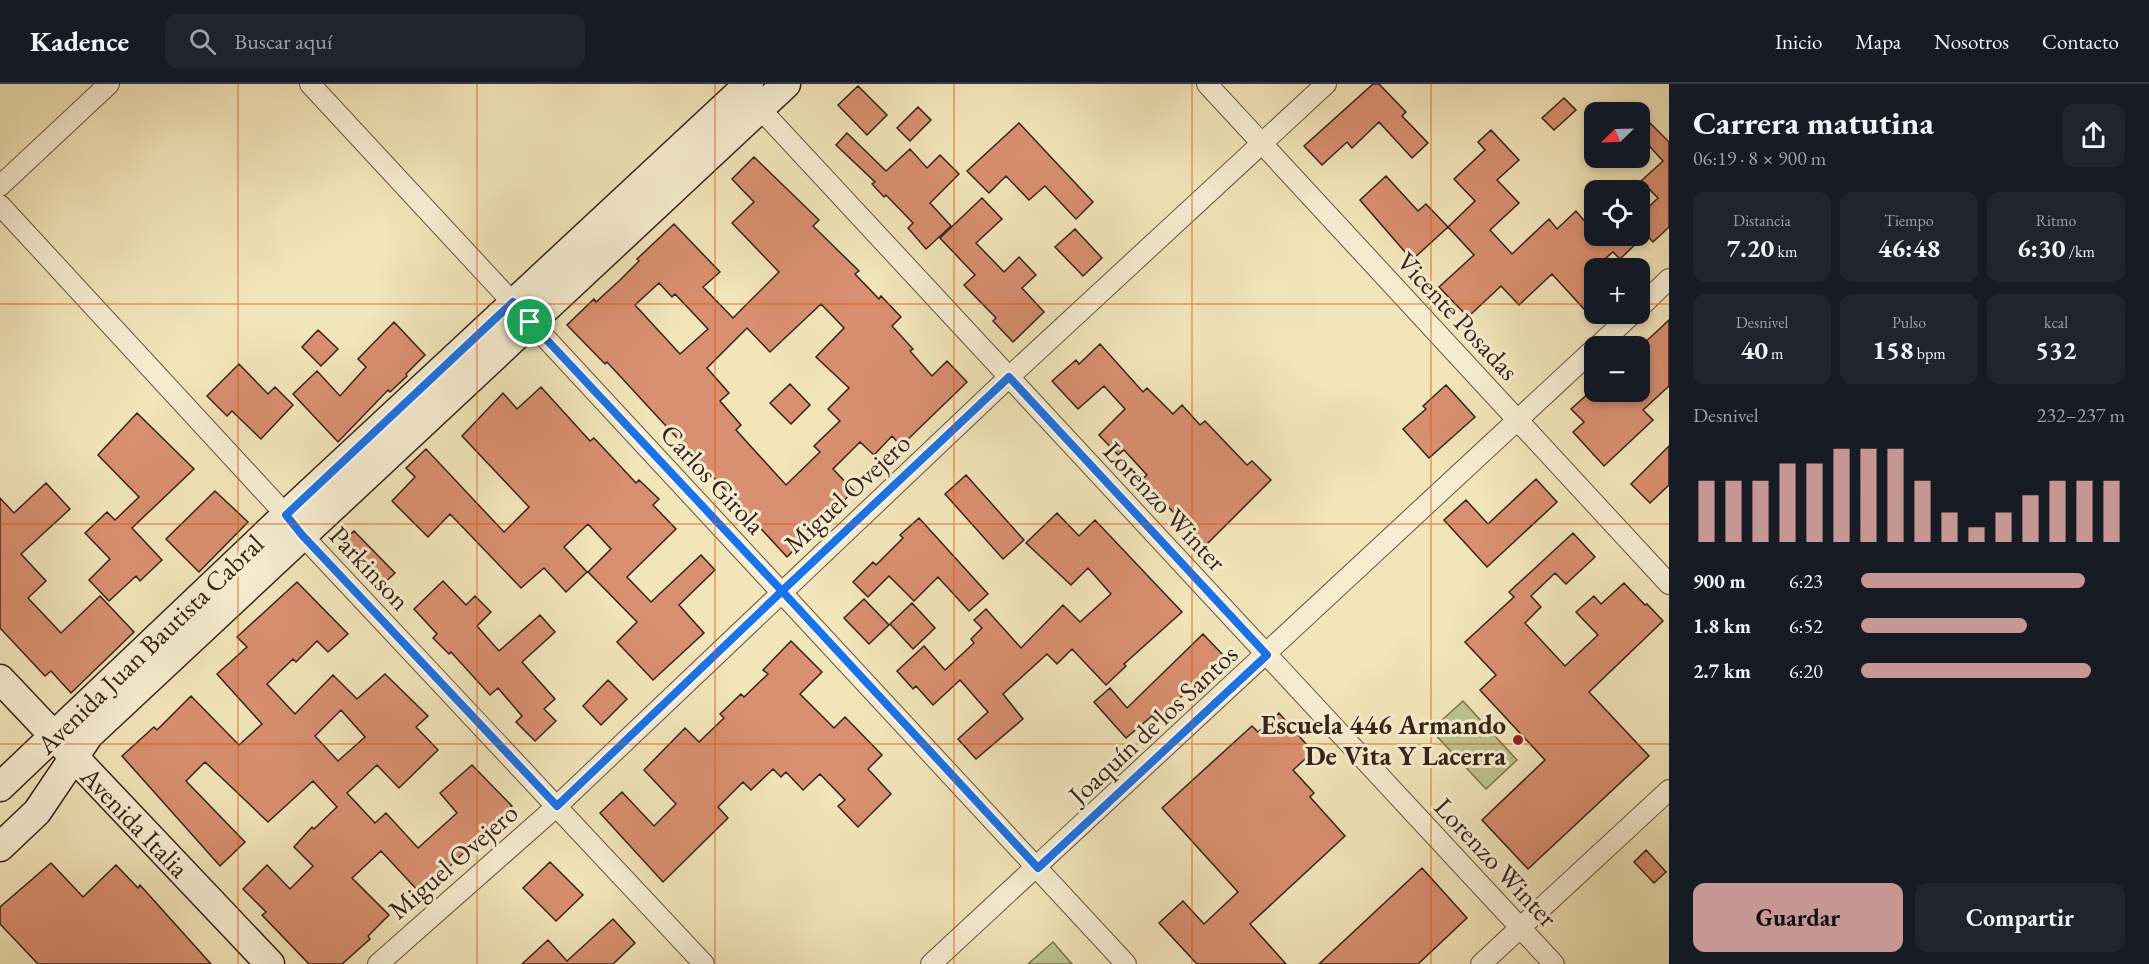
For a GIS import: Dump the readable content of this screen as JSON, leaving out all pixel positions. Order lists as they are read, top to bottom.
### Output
{
  "streets": {
    "main road": ["Avenida Juan Bautista Cabral", "Avenida Italia"],
    "street": [
      "Vicente Posadas",
      "Carlos Girola",
      "Miguel Ovejero",
      "Lorenzo Winter",
      "Parkinson",
      "Joaquín de los Santos"
    ]
  },
  "crossings": [
    ["Vicente Posadas", "Miguel Ovejero"],
    ["Vicente Posadas", "Joaquín de los Santos"],
    ["Carlos Girola", "Miguel Ovejero"],
    ["Carlos Girola", "Avenida Juan Bautista Cabral"],
    ["Carlos Girola", "Joaquín de los Santos"],
    ["Miguel Ovejero", "Lorenzo Winter"],
    ["Miguel Ovejero", "Parkinson"],
    ["Lorenzo Winter", "Avenida Juan Bautista Cabral"],
    ["Lorenzo Winter", "Joaquín de los Santos"],
    ["Parkinson", "Avenida Juan Bautista Cabral"],
    ["Avenida Juan Bautista Cabral", "Avenida Italia"]
  ],
  "places": ["Escuela 446 Armando De Vita Y Lacerra"],
  "north": "bottom left",
  "page": {
    "header": "Kadence",
    "search": "Buscar aquí",
    "nav": [
      "Inicio",
      "Mapa",
      "Nosotros",
      "Contacto"
    ],
    "heading": ["Carrera matutina", "06:19 · 8 × 900 m"],
    "map_buttons": ["+", "−"],
    "stats": [
      ["Distancia", "7.20 km"],
      ["Tiempo", "46:48"],
      ["Ritmo", "6:30 /km"],
      ["Desnivel", "40 m"],
      ["Pulso", "158 bpm"],
      ["kcal", "532"]
    ],
    "chart": ["Desnivel", "232–237 m"],
    "list": [
      {
        "name": "900 m",
        "note": "6:23"
      },
      {
        "name": "1.8 km",
        "note": "6:52"
      },
      {
        "name": "2.7 km",
        "note": "6:20"
      }
    ],
    "buttons": ["Guardar", "Compartir"]
  }
}
